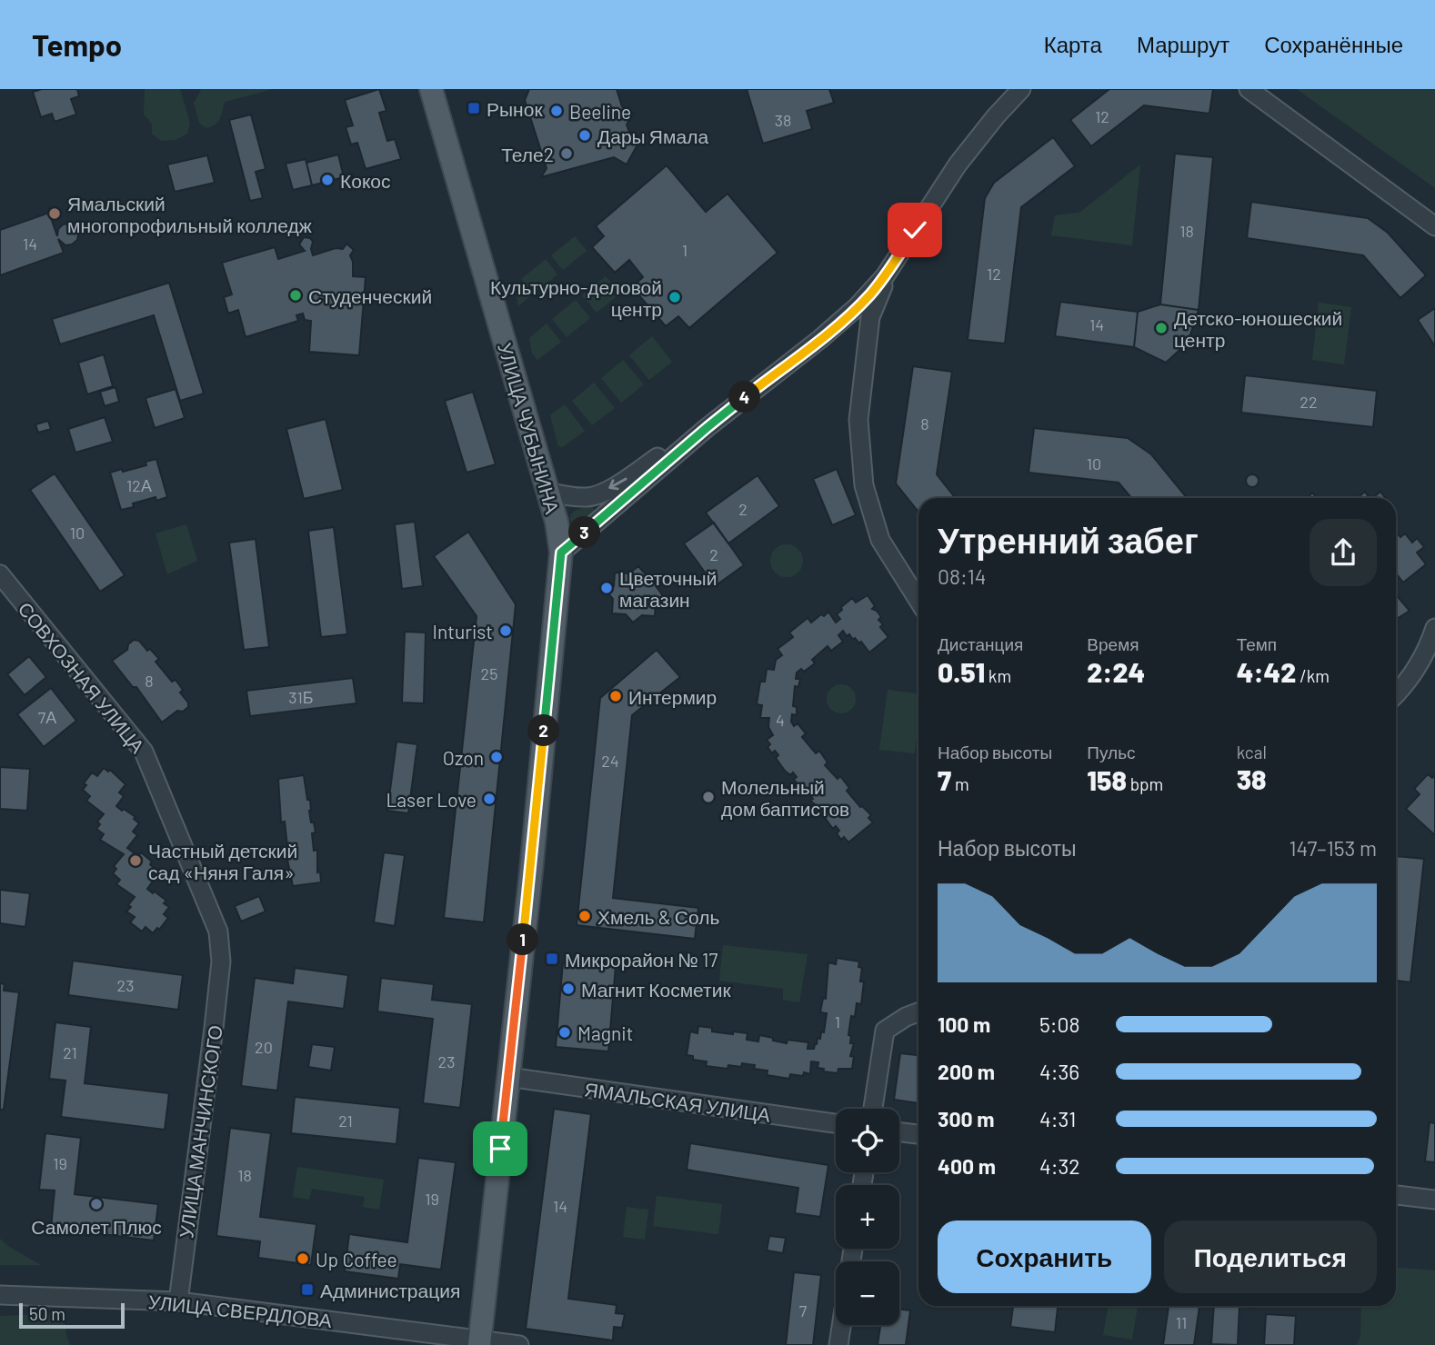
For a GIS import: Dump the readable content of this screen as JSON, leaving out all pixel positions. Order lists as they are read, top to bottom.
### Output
{
  "streets": {
    "main road": ["УЛИЦА ЧУБЫНИНА"],
    "street": [
      "СОВХОЗНАЯ УЛИЦА",
      "ЯМАЛЬСКАЯ УЛИЦА",
      "УЛИЦА МАНЧИНСКОГО",
      "УЛИЦА СВЕРДЛОВА"
    ]
  },
  "crossings": [
    ["УЛИЦА ЧУБЫНИНА", "ЯМАЛЬСКАЯ УЛИЦА"],
    ["УЛИЦА ЧУБЫНИНА", "УЛИЦА СВЕРДЛОВА"],
    ["СОВХОЗНАЯ УЛИЦА", "УЛИЦА МАНЧИНСКОГО"],
    ["УЛИЦА МАНЧИНСКОГО", "УЛИЦА СВЕРДЛОВА"]
  ],
  "places": {
    "transit": ["Рынок", "Микрорайон № 17", "Администрация"],
    "other": [
      "Beeline",
      "Дары Ямала",
      "Теле2",
      "Кокос",
      "Ямальский многопрофильный колледж",
      "Студенческий",
      "Культурно-деловой центр",
      "Детско-юношеский центр",
      "Цветочный магазин",
      "Inturist",
      "Интермир",
      "Ozon",
      "Молельный дом баптистов",
      "Laser Love",
      "Частный детский сад «Няня Галя»",
      "Хмель & Соль",
      "Магнит Косметик",
      "Magnit",
      "Самолет Плюс",
      "Up Coffee"
    ]
  },
  "house_numbers": [
    "12",
    "38",
    "18",
    "14",
    "1",
    "12",
    "14",
    "22",
    "8",
    "10",
    "12А",
    "2",
    "10",
    "2",
    "25",
    "8",
    "31Б",
    "7А",
    "4",
    "24",
    "23",
    "1",
    "20",
    "21",
    "23",
    "21",
    "19",
    "18",
    "19",
    "14",
    "7",
    "11"
  ],
  "scale_bar": "50 m",
  "page": {
    "header": "Tempo",
    "nav": ["Карта", "Маршрут", "Сохранённые"],
    "pins": [
      "4",
      "3",
      "2",
      "1"
    ],
    "heading": ["Утренний забег", "08:14"],
    "stats": [
      ["Дистанция", "0.51 km"],
      ["Время", "2:24"],
      ["Темп", "4:42 /km"],
      ["Набор высоты", "7 m"],
      ["Пульс", "158 bpm"],
      ["kcal", "38"]
    ],
    "chart": ["Набор высоты", "147–153 m"],
    "list": [
      {
        "name": "100 m",
        "note": "5:08"
      },
      {
        "name": "200 m",
        "note": "4:36"
      },
      {
        "name": "300 m",
        "note": "4:31"
      },
      {
        "name": "400 m",
        "note": "4:32"
      }
    ],
    "map_buttons": ["+", "−"],
    "buttons": ["Сохранить", "Поделиться"],
    "scale": "50 m"
  }
}
